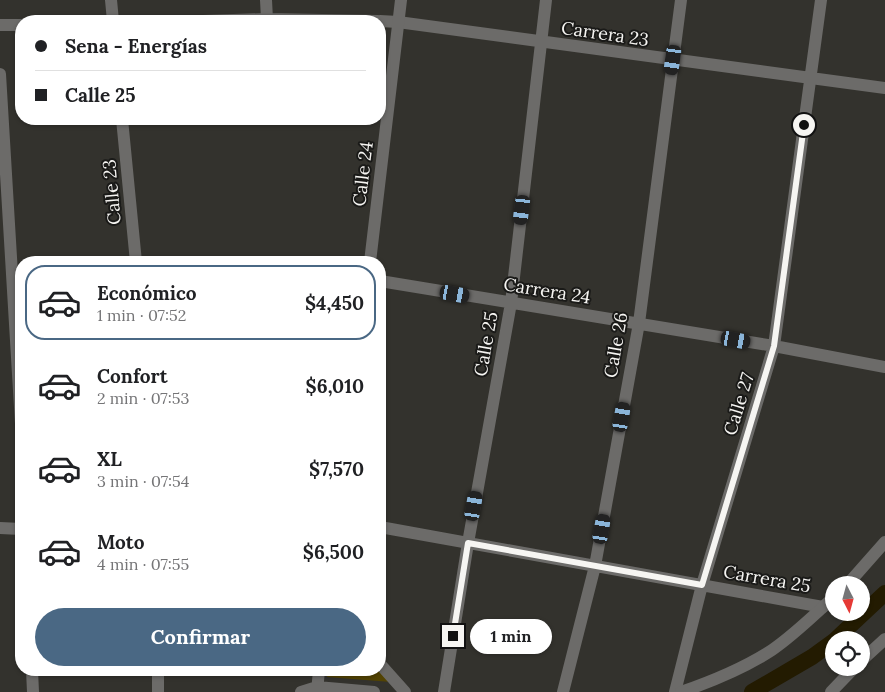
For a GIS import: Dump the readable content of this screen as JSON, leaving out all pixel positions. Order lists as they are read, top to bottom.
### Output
{
  "streets": {
    "street": [
      "Carrera 23",
      "Calle 24",
      "Calle 23",
      "Carrera 24",
      "Calle 25",
      "Calle 26",
      "Calle 27",
      "Carrera 25"
    ]
  },
  "crossings": [
    ["Carrera 23", "Calle 24"],
    ["Carrera 23", "Calle 25"],
    ["Carrera 23", "Calle 26"],
    ["Carrera 23", "Calle 27"],
    ["Carrera 24", "Calle 25"],
    ["Carrera 24", "Calle 26"],
    ["Carrera 24", "Calle 27"],
    ["Calle 25", "Carrera 25"],
    ["Calle 26", "Carrera 25"],
    ["Calle 27", "Carrera 25"]
  ],
  "north": "bottom",
  "page": {
    "banner": ["Sena - Energías", "Calle 25"],
    "list": [
      {
        "name": "Económico",
        "note": "1 min · 07:52",
        "value": "$4,450"
      },
      {
        "name": "Confort",
        "note": "2 min · 07:53",
        "value": "$6,010"
      },
      {
        "name": "XL",
        "note": "3 min · 07:54",
        "value": "$7,570"
      },
      {
        "name": "Moto",
        "note": "4 min · 07:55",
        "value": "$6,500"
      }
    ],
    "buttons": "Confirmar",
    "bubble": "1 min"
  }
}
